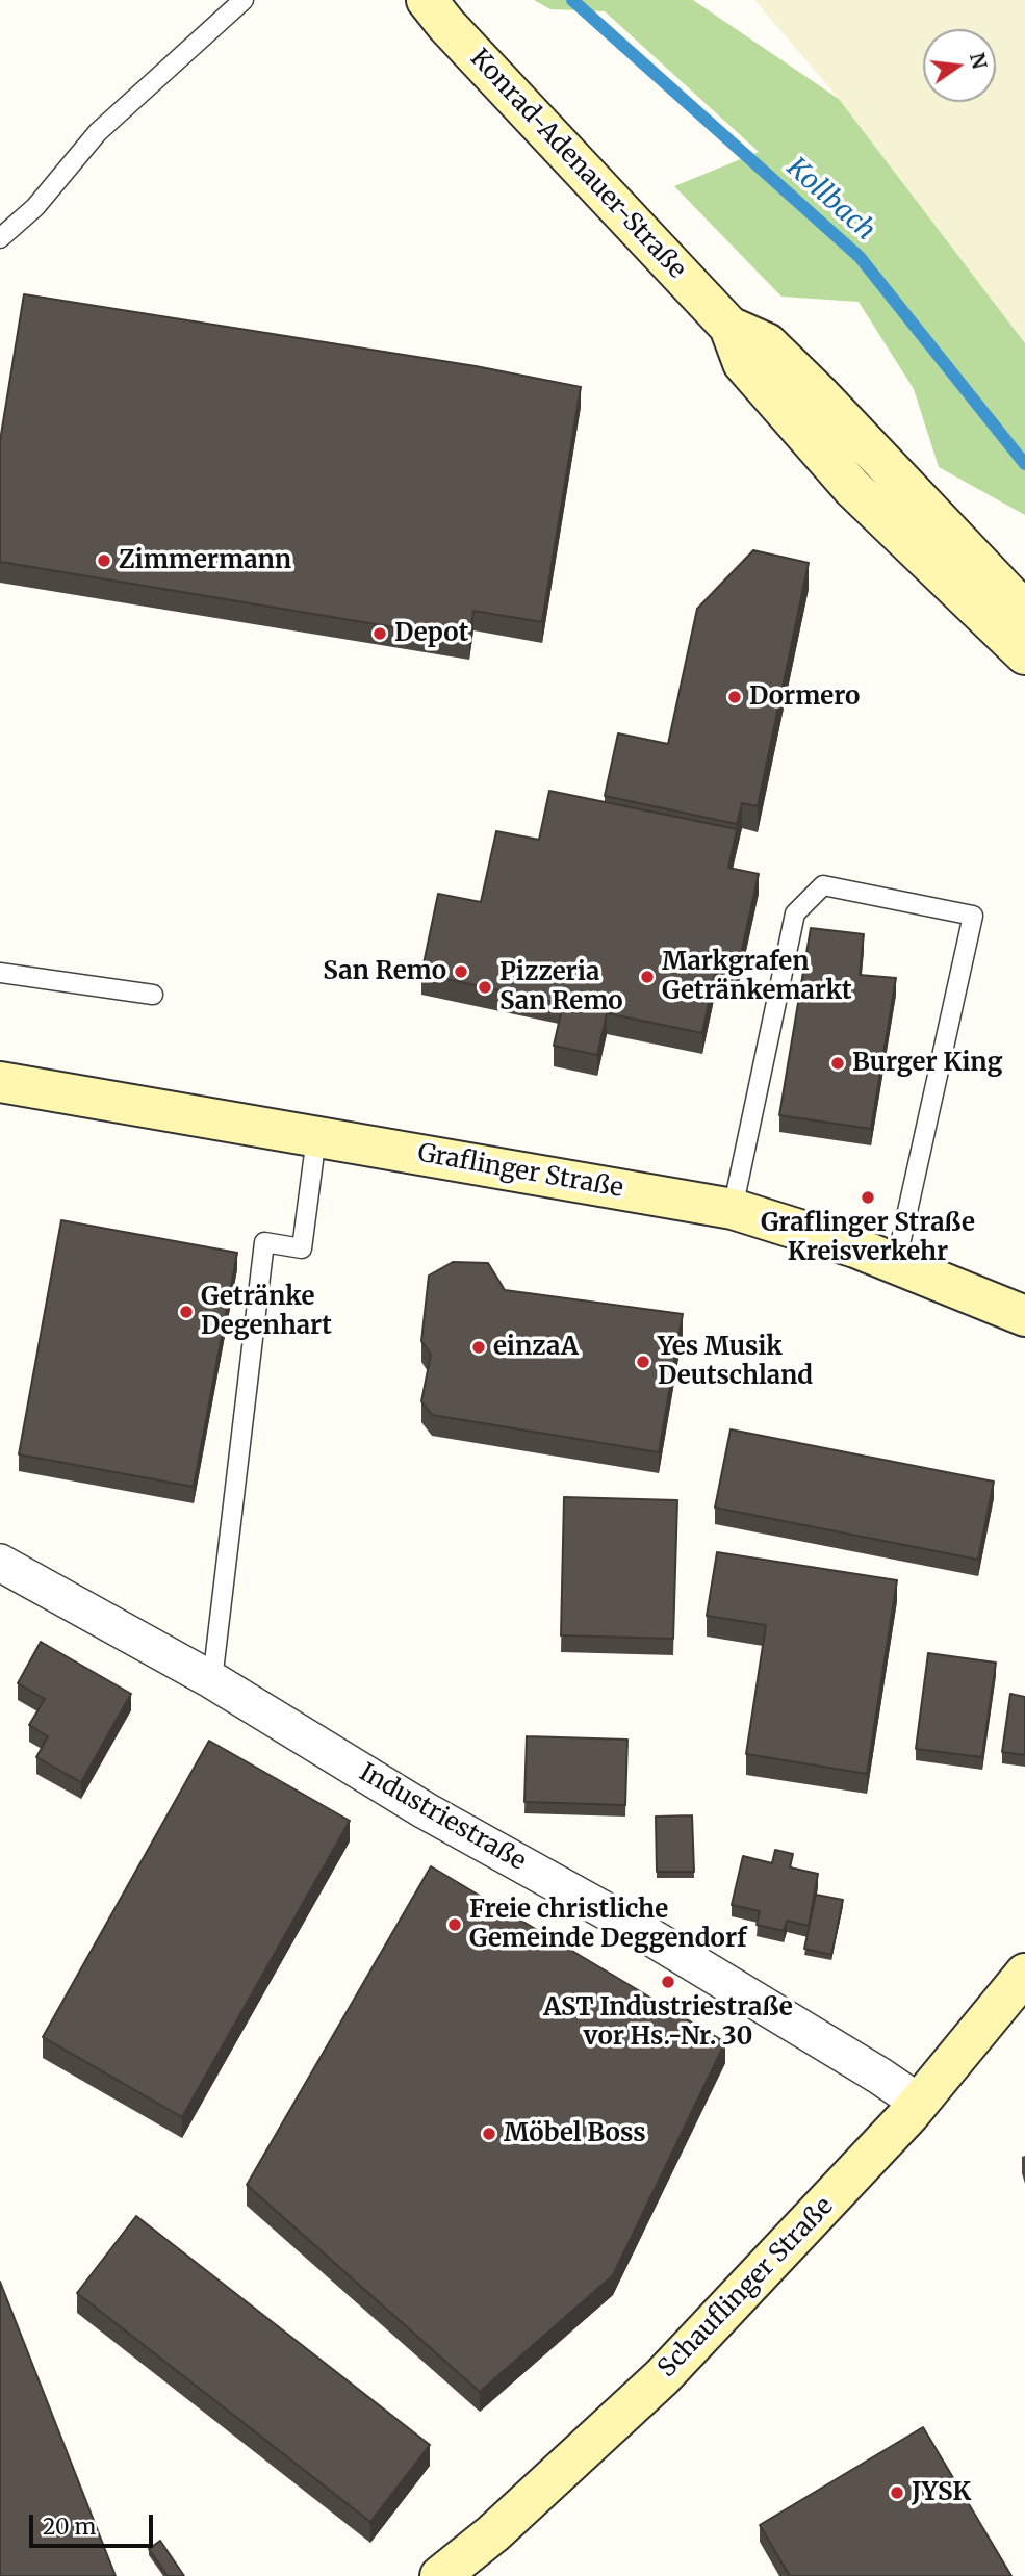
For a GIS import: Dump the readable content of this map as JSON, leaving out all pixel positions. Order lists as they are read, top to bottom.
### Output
{
  "streets": {
    "street": [
      "Konrad-Adenauer-Straße",
      "Graflinger Straße",
      "Industriestraße",
      "Schauflinger Straße"
    ]
  },
  "crossings": [
    ["Industriestraße", "Schauflinger Straße"]
  ],
  "water": ["Kollbach"],
  "places": [
    "Zimmermann",
    "Depot",
    "Dormero",
    "San Remo",
    "Markgrafen Getränkemarkt",
    "Pizzeria San Remo",
    "Burger King",
    "Graflinger Straße Kreisverkehr",
    "Getränke Degenhart",
    "einzaA",
    "Yes Musik Deutschland",
    "Freie christliche Gemeinde Deggendorf",
    "AST Industriestraße vor Hs.-Nr. 30",
    "Möbel Boss",
    "JYSK"
  ],
  "scale_bar": "20 m",
  "north": "right"
}
